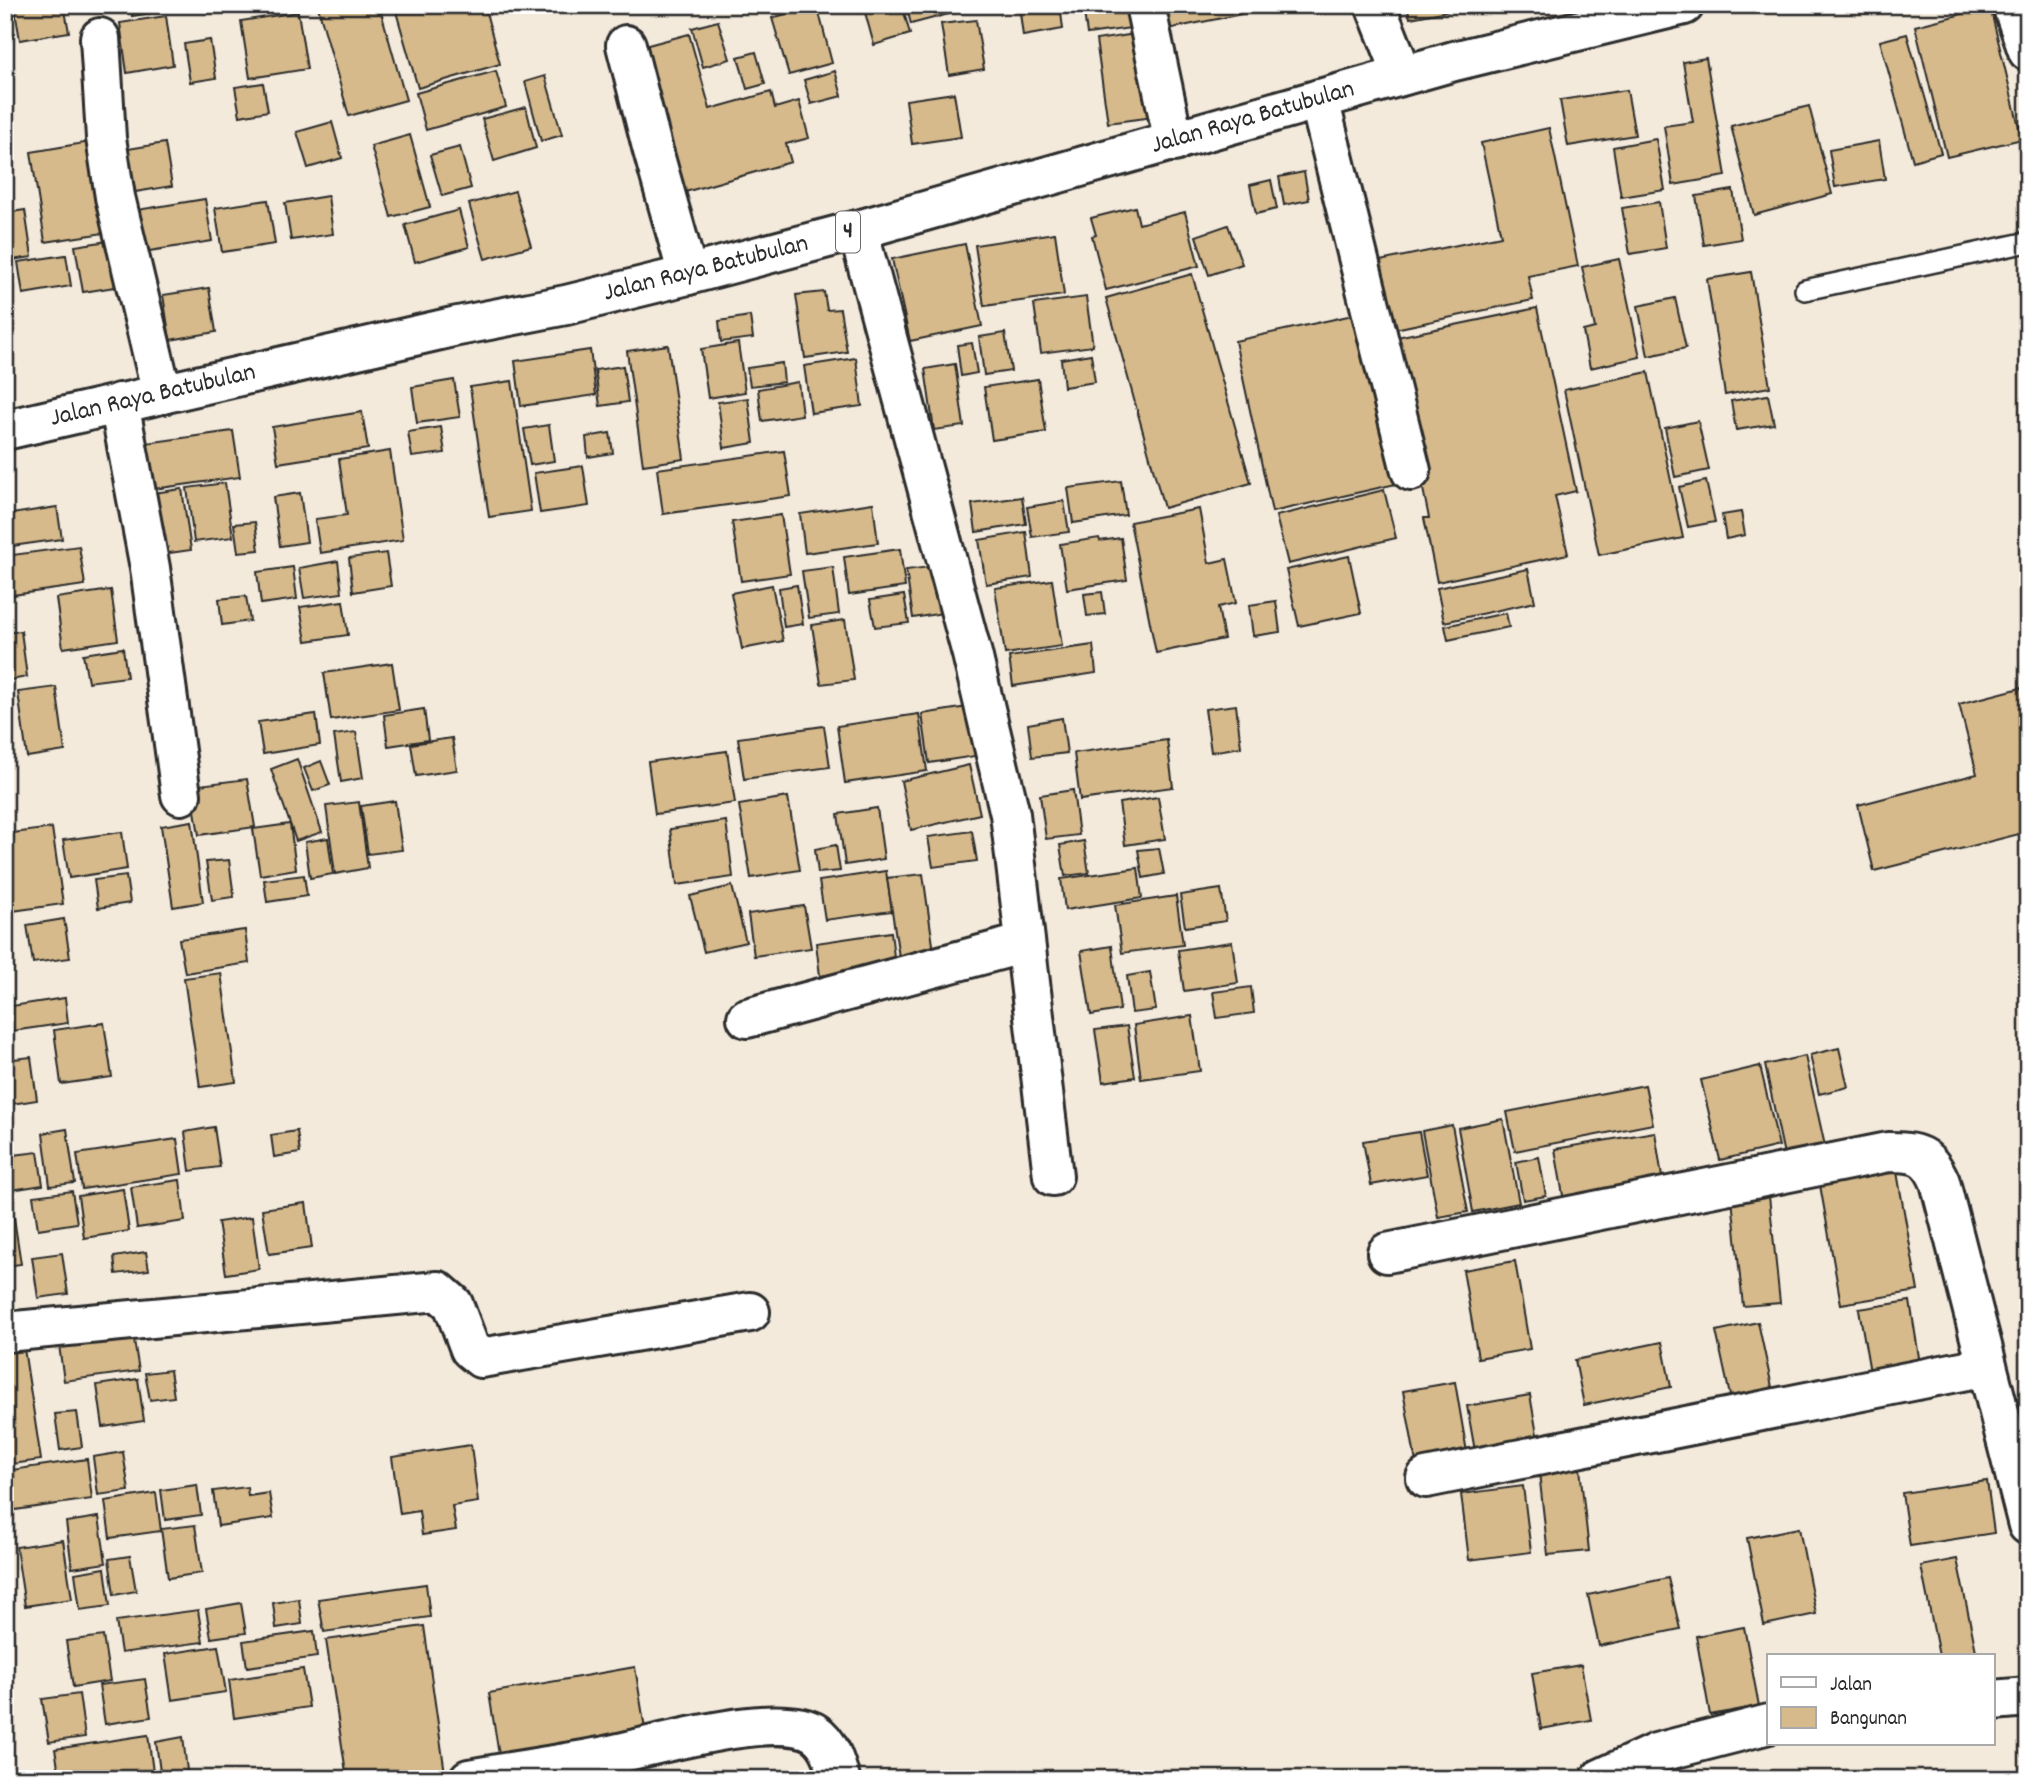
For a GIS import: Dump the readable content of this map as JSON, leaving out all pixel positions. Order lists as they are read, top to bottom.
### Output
{
  "streets": {
    "main road": ["Jalan Raya Batubulan", "4"]
  },
  "legend": ["Jalan", "Bangunan"]
}
